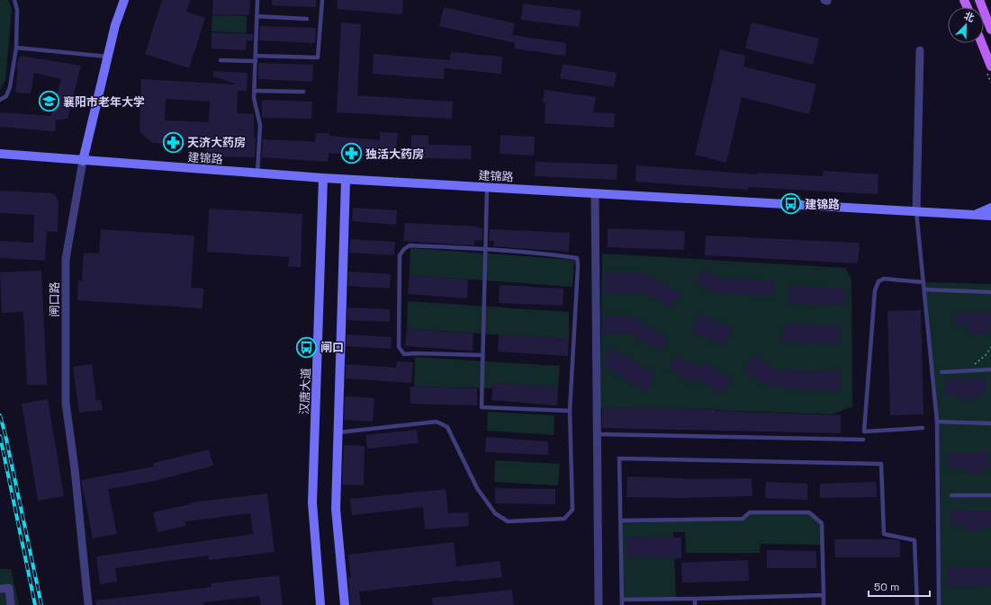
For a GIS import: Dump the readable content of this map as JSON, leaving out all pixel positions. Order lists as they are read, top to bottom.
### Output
{
  "streets": {
    "street": ["建锦路", "闸口路", "汉唐大道"]
  },
  "crossings": [
    ["建锦路", "闸口路"],
    ["建锦路", "汉唐大道"]
  ],
  "places": {
    "school or university": ["襄阳市老年大学"],
    "pharmacy": ["天济大药房", "独活大药房"],
    "bus stop": ["建锦路", "闸口"]
  },
  "scale_bar": "50 m",
  "north": "top right"
}
